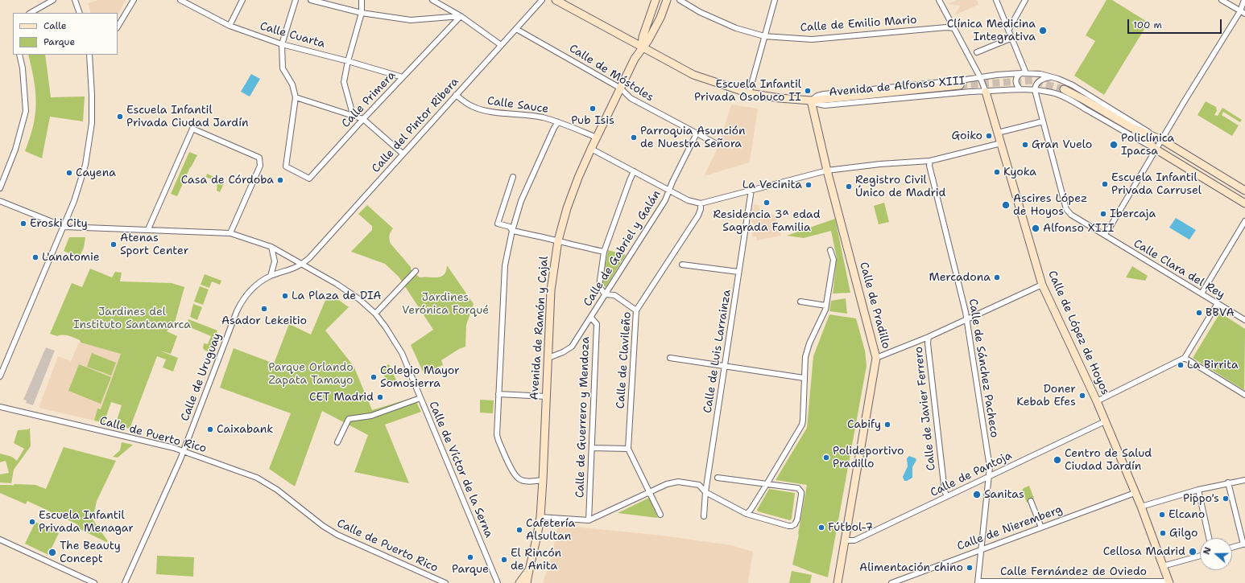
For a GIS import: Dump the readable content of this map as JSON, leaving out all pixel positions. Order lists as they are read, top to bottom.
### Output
{
  "streets": {
    "street": [
      "Calle de Emilio Mario",
      "Calle Cuarta",
      "Calle de Móstoles",
      "Avenida de Alfonso XIII",
      "Calle Primera",
      "Calle Sauce",
      "Calle del Pintor Ribera",
      "Calle de Gabriel y Galán",
      "Calle Clara del Rey",
      "Calle de Pradillo",
      "Avenida de Ramón y Cajal",
      "Calle de López de Hoyos",
      "Calle de Luis Larrainza",
      "Calle de Clavileño",
      "Calle de Sánchez Pacheco",
      "Calle de Uruguay",
      "Calle de Javier Ferrero",
      "Calle de Guerrero y Mendoza",
      "Calle de Puerto Rico",
      "Calle de Víctor de la Serna",
      "Calle de Pantoja",
      "Calle de Nieremberg",
      "Calle Fernández de Oviedo"
    ]
  },
  "crossings": [
    ["Calle de Emilio Mario", "Calle de López de Hoyos"],
    ["Calle Cuarta", "Calle Primera"],
    ["Calle de Móstoles", "Calle del Pintor Ribera"],
    ["Calle de Móstoles", "Calle de Gabriel y Galán"],
    ["Calle de Móstoles", "Avenida de Ramón y Cajal"],
    ["Avenida de Alfonso XIII", "Calle de Pradillo"],
    ["Avenida de Alfonso XIII", "Avenida de Ramón y Cajal"],
    ["Avenida de Alfonso XIII", "Calle de López de Hoyos"],
    ["Calle Sauce", "Calle del Pintor Ribera"],
    ["Calle Sauce", "Avenida de Ramón y Cajal"],
    ["Calle del Pintor Ribera", "Calle de Uruguay"],
    ["Calle del Pintor Ribera", "Calle de Víctor de la Serna"],
    ["Calle de Gabriel y Galán", "Avenida de Ramón y Cajal"],
    ["Calle de Gabriel y Galán", "Calle de Guerrero y Mendoza"],
    ["Calle de Pradillo", "Calle de Pantoja"],
    ["Calle de López de Hoyos", "Calle de Pantoja"],
    ["Calle de López de Hoyos", "Calle de Nieremberg"],
    ["Calle de López de Hoyos", "Calle Fernández de Oviedo"],
    ["Calle de Sánchez Pacheco", "Calle de Pantoja"],
    ["Calle de Sánchez Pacheco", "Calle de Nieremberg"],
    ["Calle de Sánchez Pacheco", "Calle Fernández de Oviedo"],
    ["Calle de Uruguay", "Calle de Puerto Rico"],
    ["Calle de Uruguay", "Calle de Víctor de la Serna"],
    ["Calle de Javier Ferrero", "Calle de Pantoja"]
  ],
  "parks": ["Jardines Verónica Forqué", "Jardines del Instituto Santamarca", "Parque Orlando Zapata Tamayo"],
  "places": [
    "Clínica Medicina Integrativa",
    "Escuela Infantil Privada Osobuco II",
    "Pub Isis",
    "Escuela Infantil Privada Ciudad Jardín",
    "Goiko",
    "Parroquia Asunción de Nuestra Señora",
    "Gran Vuelo",
    "Policlínica Ipacsa",
    "Kyoka",
    "Cayena",
    "Casa de Córdoba",
    "Escuela Infantil Privada Carrusel",
    "La Vecinita",
    "Registro Civil Único de Madrid",
    "Residencia 3ª edad Sagrada Familia",
    "Ascires López de Hoyos",
    "Ibercaja",
    "Eroski City",
    "Alfonso XIII",
    "Atenas Sport Center",
    "L'anatomie",
    "Mercadona",
    "La Plaza de DIA",
    "Asador Lekeitio",
    "BBVA",
    "La Birrita",
    "Colegio Mayor Somosierra",
    "Doner Kebab Efes",
    "CET Madrid",
    "Cabify",
    "Caixabank",
    "Polideportivo Pradillo",
    "Centro de Salud Ciudad Jardín",
    "Sanitas",
    "Pippo's",
    "Elcano",
    "Escuela Infantil Privada Menagar",
    "Fútbol-7",
    "Cafetería Alsultan",
    "Gilgo",
    "Cellosa Madrid",
    "The Beauty Concept",
    "Parque",
    "El Rincón de Anita",
    "Alimentación chino"
  ],
  "legend": ["Calle", "Parque"],
  "scale_bar": "100 m",
  "north": "left"
}
